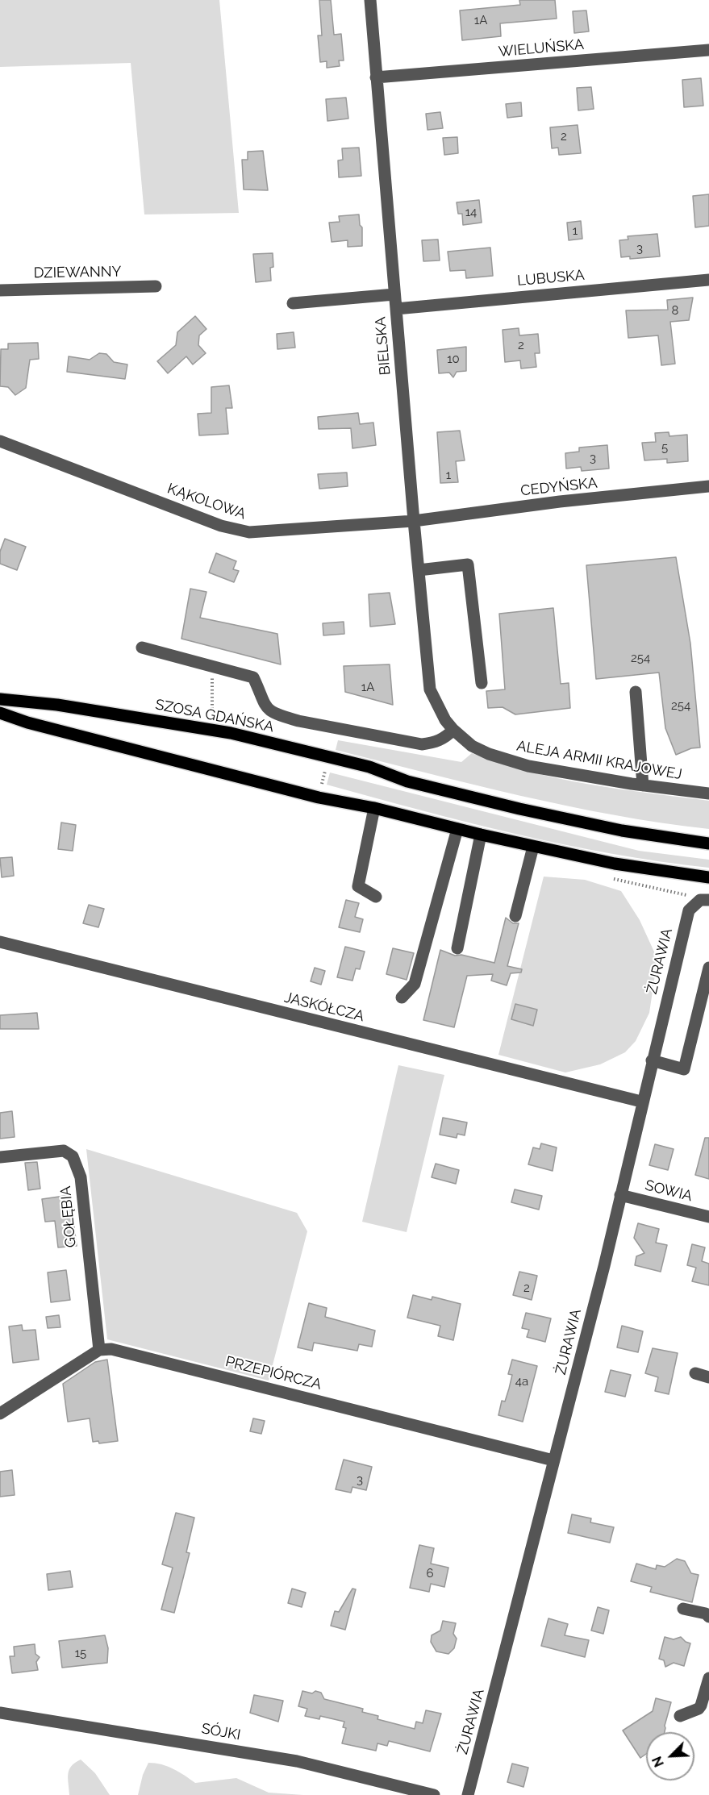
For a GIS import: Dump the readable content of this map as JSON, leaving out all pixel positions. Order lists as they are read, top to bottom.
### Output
{
  "streets": {
    "main road": ["SZOSA GDAŃSKA"],
    "street": [
      "WIELUŃSKA",
      "DZIEWANNY",
      "LUBUSKA",
      "BIELSKA",
      "CEDYŃSKA",
      "KĄKOLOWA",
      "ALEJA ARMII KRAJOWEJ",
      "ŻURAWIA",
      "JASKÓŁCZA",
      "SOWIA",
      "GOŁĘBIA",
      "PRZEPIÓRCZA",
      "SÓJKI"
    ]
  },
  "crossings": [
    ["WIELUŃSKA", "BIELSKA"],
    ["LUBUSKA", "BIELSKA"],
    ["BIELSKA", "CEDYŃSKA"],
    ["BIELSKA", "KĄKOLOWA"],
    ["BIELSKA", "ALEJA ARMII KRAJOWEJ"],
    ["CEDYŃSKA", "KĄKOLOWA"],
    ["ŻURAWIA", "JASKÓŁCZA"],
    ["ŻURAWIA", "SOWIA"],
    ["ŻURAWIA", "PRZEPIÓRCZA"],
    ["GOŁĘBIA", "PRZEPIÓRCZA"]
  ],
  "house_numbers": [
    "1A",
    "2",
    "14",
    "1",
    "3",
    "8",
    "2",
    "10",
    "5",
    "3",
    "1",
    "254",
    "1A",
    "254",
    "2",
    "4a",
    "3",
    "6",
    "15"
  ],
  "north": "bottom left"
}
